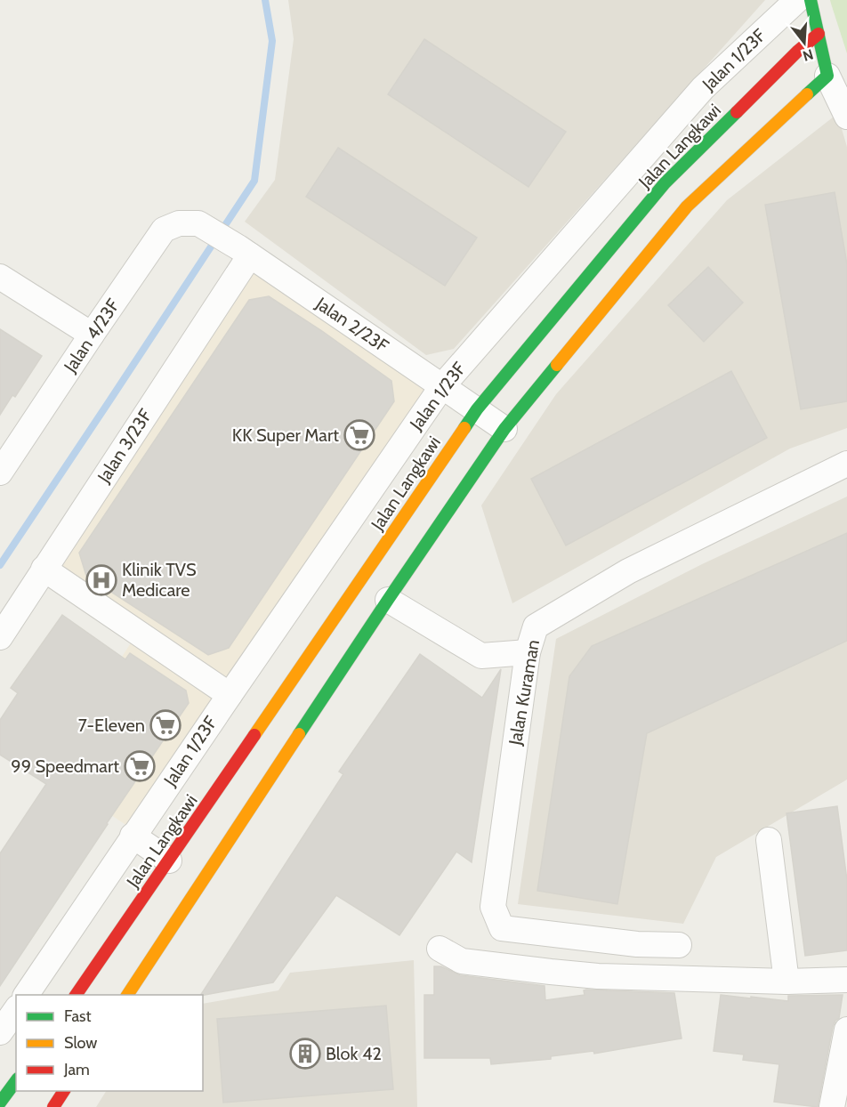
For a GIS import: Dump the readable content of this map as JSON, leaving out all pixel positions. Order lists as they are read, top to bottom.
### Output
{
  "streets": {
    "street": [
      "Jalan 1/23F",
      "Jalan Langkawi",
      "Jalan 2/23F",
      "Jalan 4/23F",
      "Jalan 3/23F",
      "Jalan Kuraman"
    ]
  },
  "crossings": [
    ["Jalan 1/23F", "Jalan 2/23F"],
    ["Jalan Langkawi", "Jalan 2/23F"],
    ["Jalan 2/23F", "Jalan 4/23F"],
    ["Jalan 2/23F", "Jalan 3/23F"]
  ],
  "places": {
    "supermarket": ["KK Super Mart", "7-Eleven", "99 Speedmart"],
    "hospital": ["Klinik TVS Medicare"],
    "building": ["Blok 42"]
  },
  "legend": ["Fast", "Slow", "Jam"],
  "north": "bottom"
}
